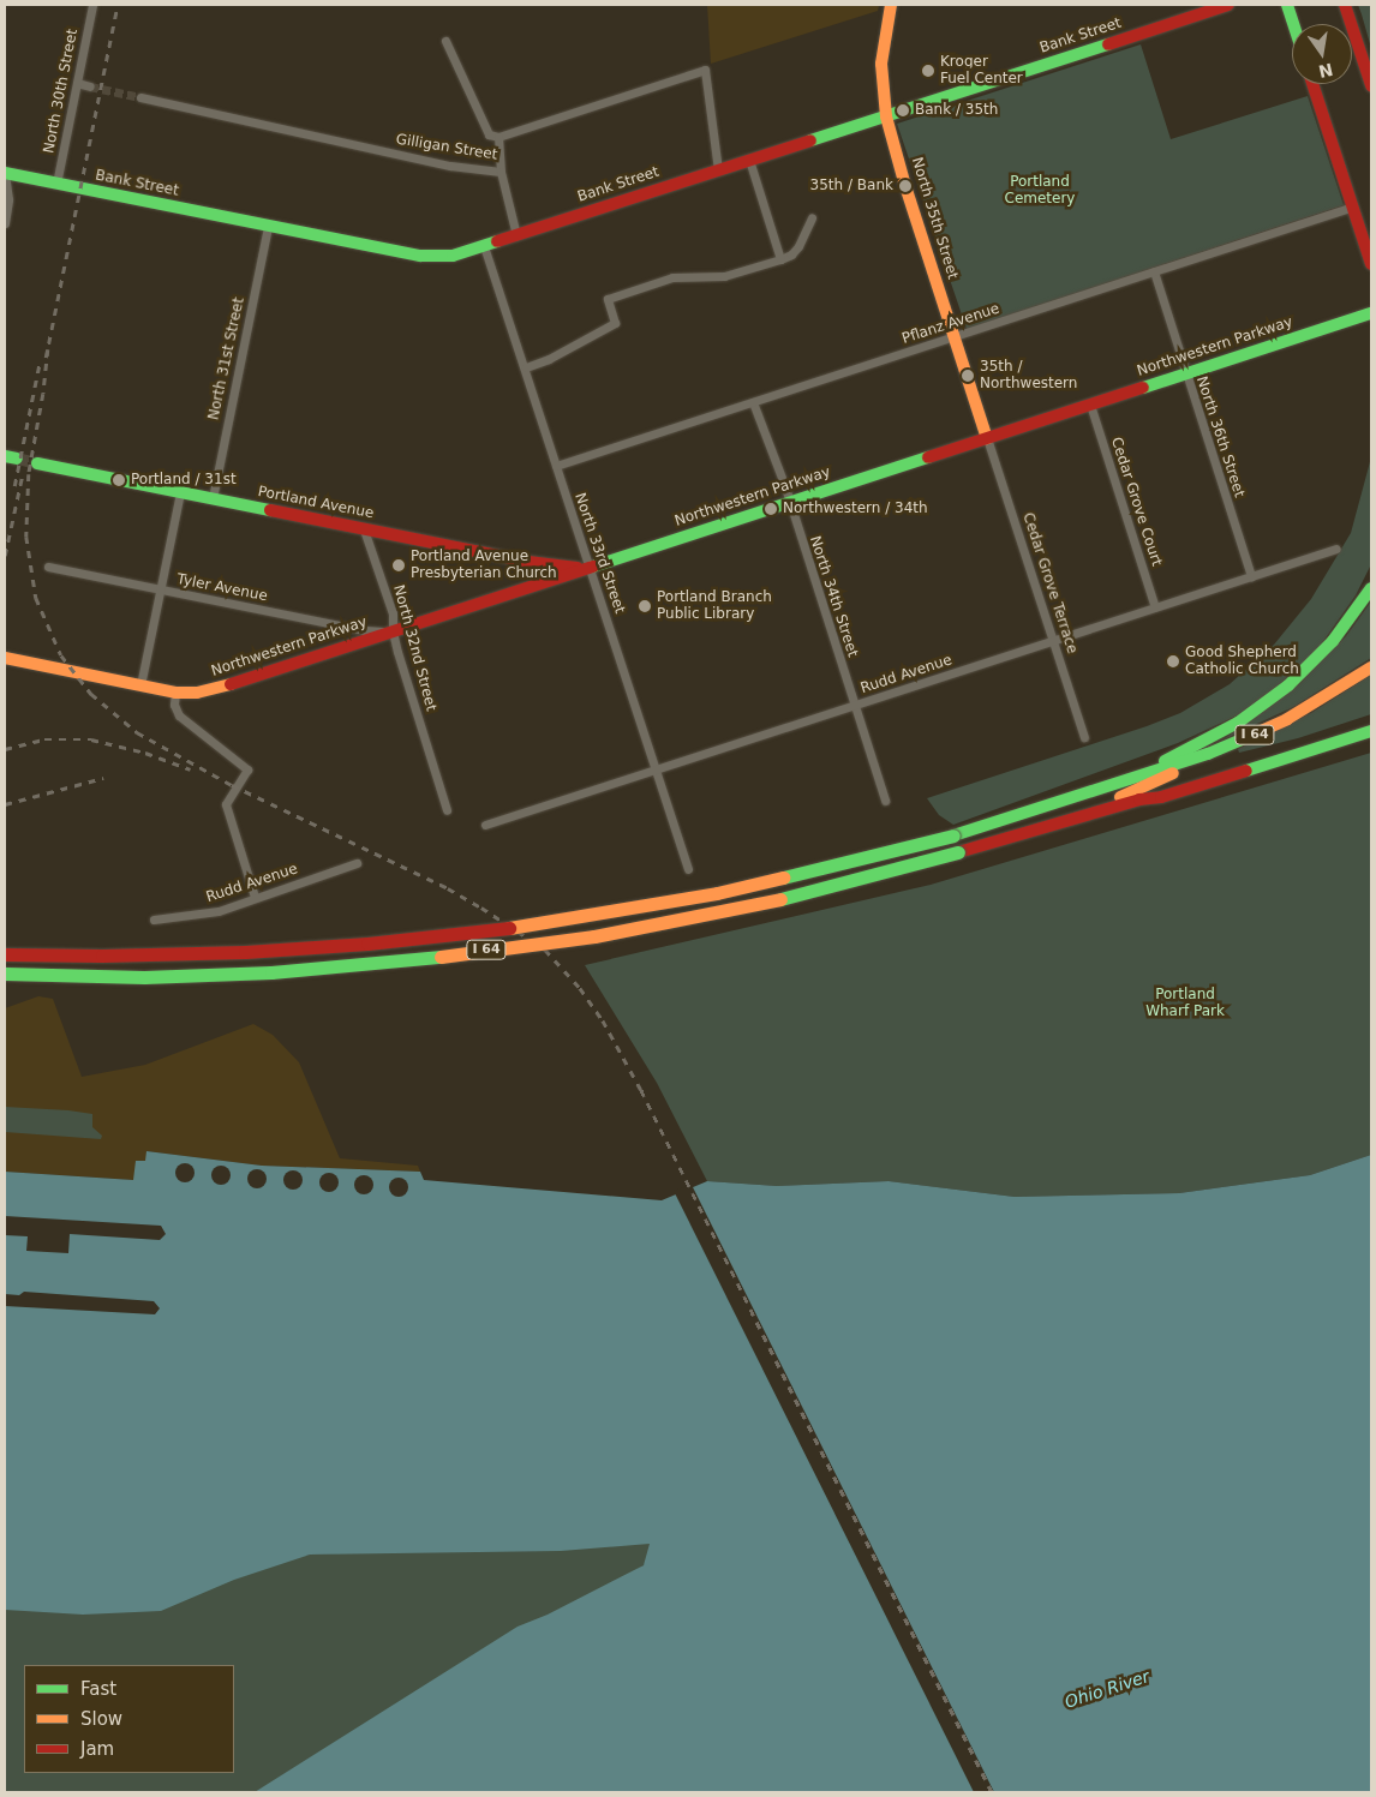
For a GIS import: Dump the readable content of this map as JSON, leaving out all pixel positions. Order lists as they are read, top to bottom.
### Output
{
  "streets": {
    "main road": [
      "Bank Street",
      "North 35th Street",
      "Northwestern Parkway",
      "Portland Avenue",
      "I 64"
    ],
    "street": [
      "North 30th Street",
      "Gilligan Street",
      "Pflanz Avenue",
      "North 31st Street",
      "North 36th Street",
      "Cedar Grove Court",
      "North 33rd Street",
      "Cedar Grove Terrace",
      "Tyler Avenue",
      "North 34th Street",
      "North 32nd Street",
      "Rudd Avenue"
    ]
  },
  "crossings": [
    ["Bank Street", "North 30th Street"],
    ["Bank Street", "Gilligan Street"],
    ["Bank Street", "North 35th Street"],
    ["Bank Street", "North 31st Street"],
    ["Bank Street", "North 33rd Street"],
    ["North 35th Street", "Pflanz Avenue"],
    ["North 35th Street", "Northwestern Parkway"],
    ["North 35th Street", "Cedar Grove Terrace"],
    ["Pflanz Avenue", "North 36th Street"],
    ["Pflanz Avenue", "North 33rd Street"],
    ["Pflanz Avenue", "North 34th Street"],
    ["Northwestern Parkway", "North 36th Street"],
    ["Northwestern Parkway", "Cedar Grove Court"],
    ["Northwestern Parkway", "Portland Avenue"],
    ["Northwestern Parkway", "North 33rd Street"],
    ["Northwestern Parkway", "Cedar Grove Terrace"],
    ["Northwestern Parkway", "Tyler Avenue"],
    ["Northwestern Parkway", "North 34th Street"],
    ["Northwestern Parkway", "North 32nd Street"],
    ["North 31st Street", "Portland Avenue"],
    ["North 36th Street", "Rudd Avenue"],
    ["Cedar Grove Court", "Rudd Avenue"],
    ["Portland Avenue", "North 33rd Street"],
    ["Portland Avenue", "North 32nd Street"],
    ["North 33rd Street", "Rudd Avenue"],
    ["Cedar Grove Terrace", "Rudd Avenue"],
    ["Tyler Avenue", "North 32nd Street"],
    ["North 34th Street", "Rudd Avenue"]
  ],
  "water": ["Ohio River"],
  "parks": ["Portland Cemetery", "Portland Wharf Park"],
  "places": [
    "Kroger Fuel Center",
    "Bank / 35th",
    "35th / Bank",
    "35th / Northwestern",
    "Portland / 31st",
    "Northwestern / 34th",
    "Portland Avenue Presbyterian Church",
    "Portland Branch Public Library",
    "Good Shepherd Catholic Church"
  ],
  "legend": ["Fast", "Slow", "Jam"],
  "north": "bottom"
}
